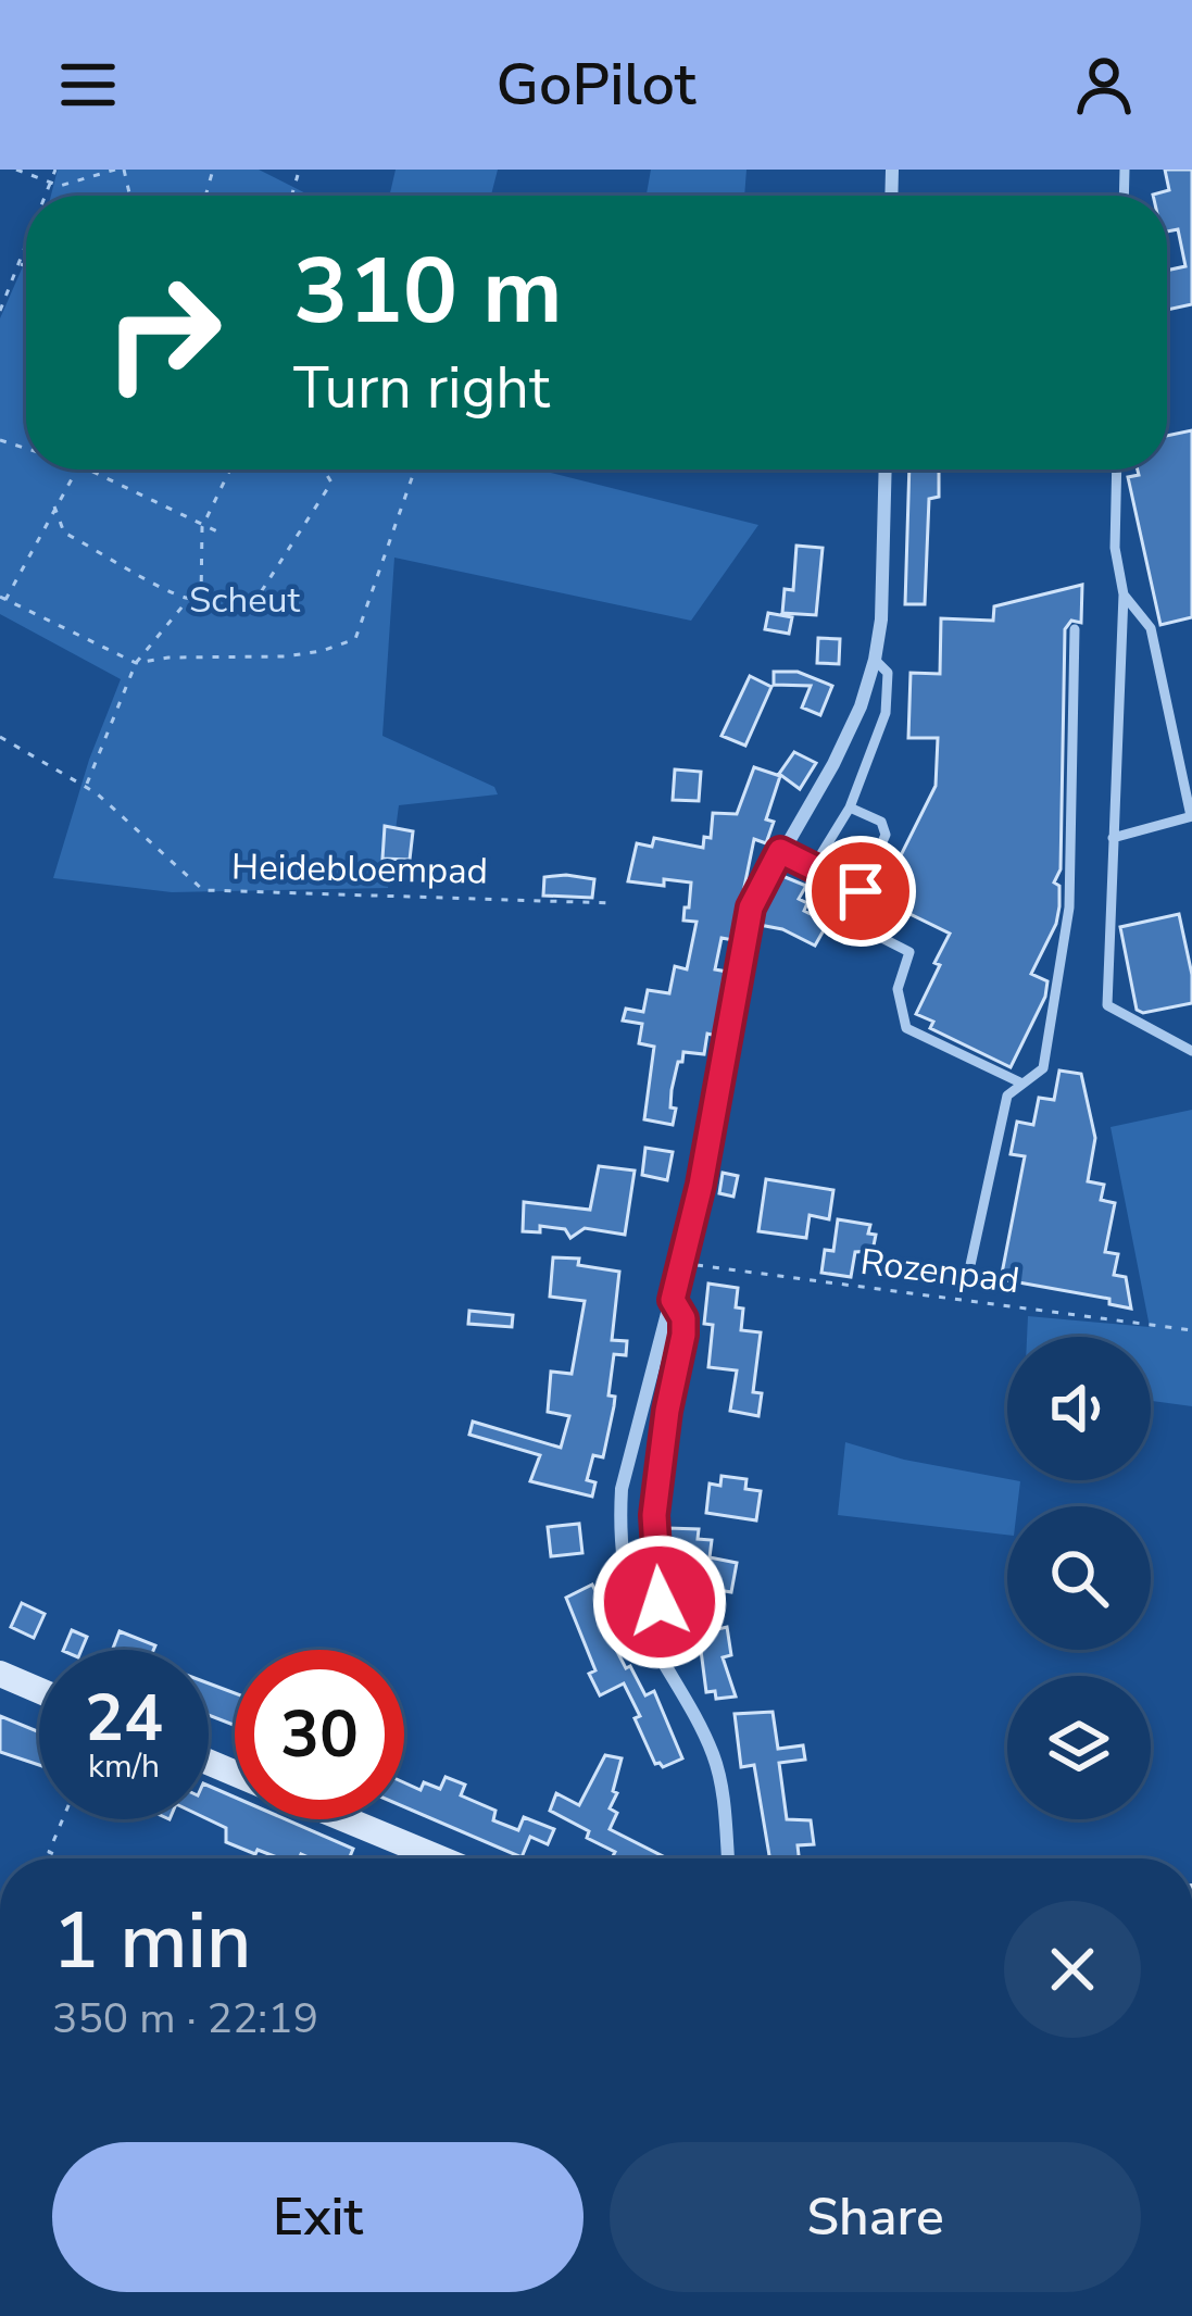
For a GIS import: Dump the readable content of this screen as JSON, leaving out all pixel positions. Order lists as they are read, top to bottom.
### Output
{
  "streets": {
    "path": ["Heidebloempad", "Rozenpad"]
  },
  "parks": ["Scheut"],
  "page": {
    "header": "GoPilot",
    "turn": ["310 m", "Turn right"],
    "speed": "24 km/h",
    "limit": "30",
    "heading": ["1 min", "350 m · 22:19"],
    "buttons": ["Exit", "Share"]
  }
}
